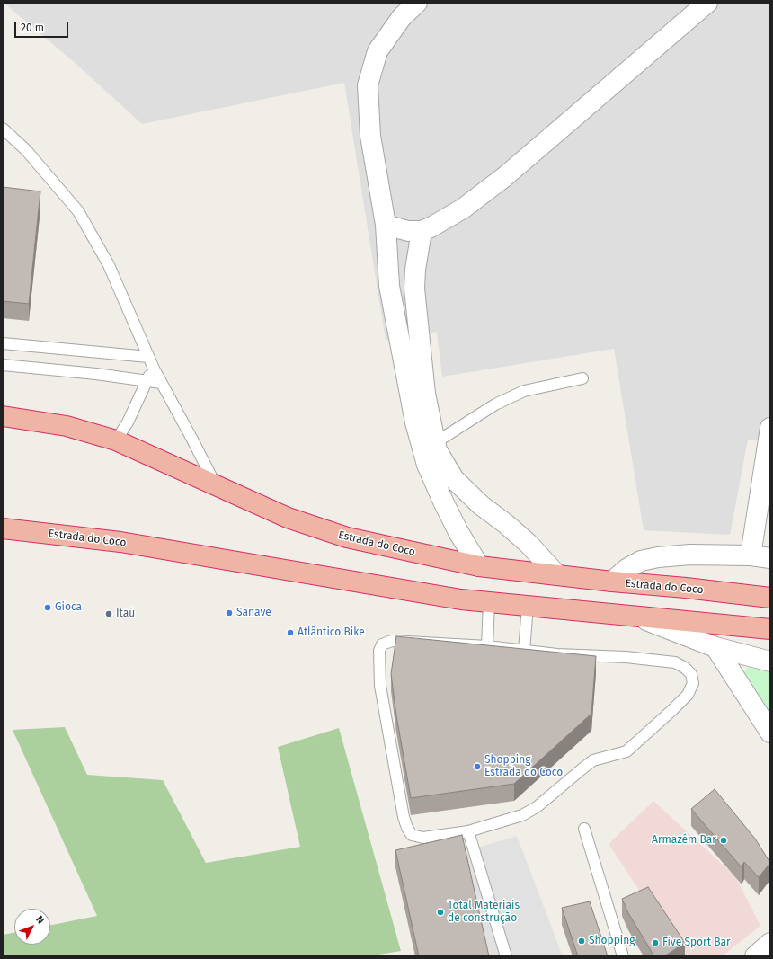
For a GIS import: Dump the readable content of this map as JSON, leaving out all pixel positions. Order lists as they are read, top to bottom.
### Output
{
  "streets": {
    "highway": ["Estrada do Coco"]
  },
  "places": [
    "Gioca",
    "Sanave",
    "Itaú",
    "Atlântico Bike",
    "Shopping Estrada do Coco",
    "Armazém Bar",
    "Total Materiais de construção",
    "Shopping",
    "Five Sport Bar"
  ],
  "scale_bar": "20 m",
  "north": "top right"
}
